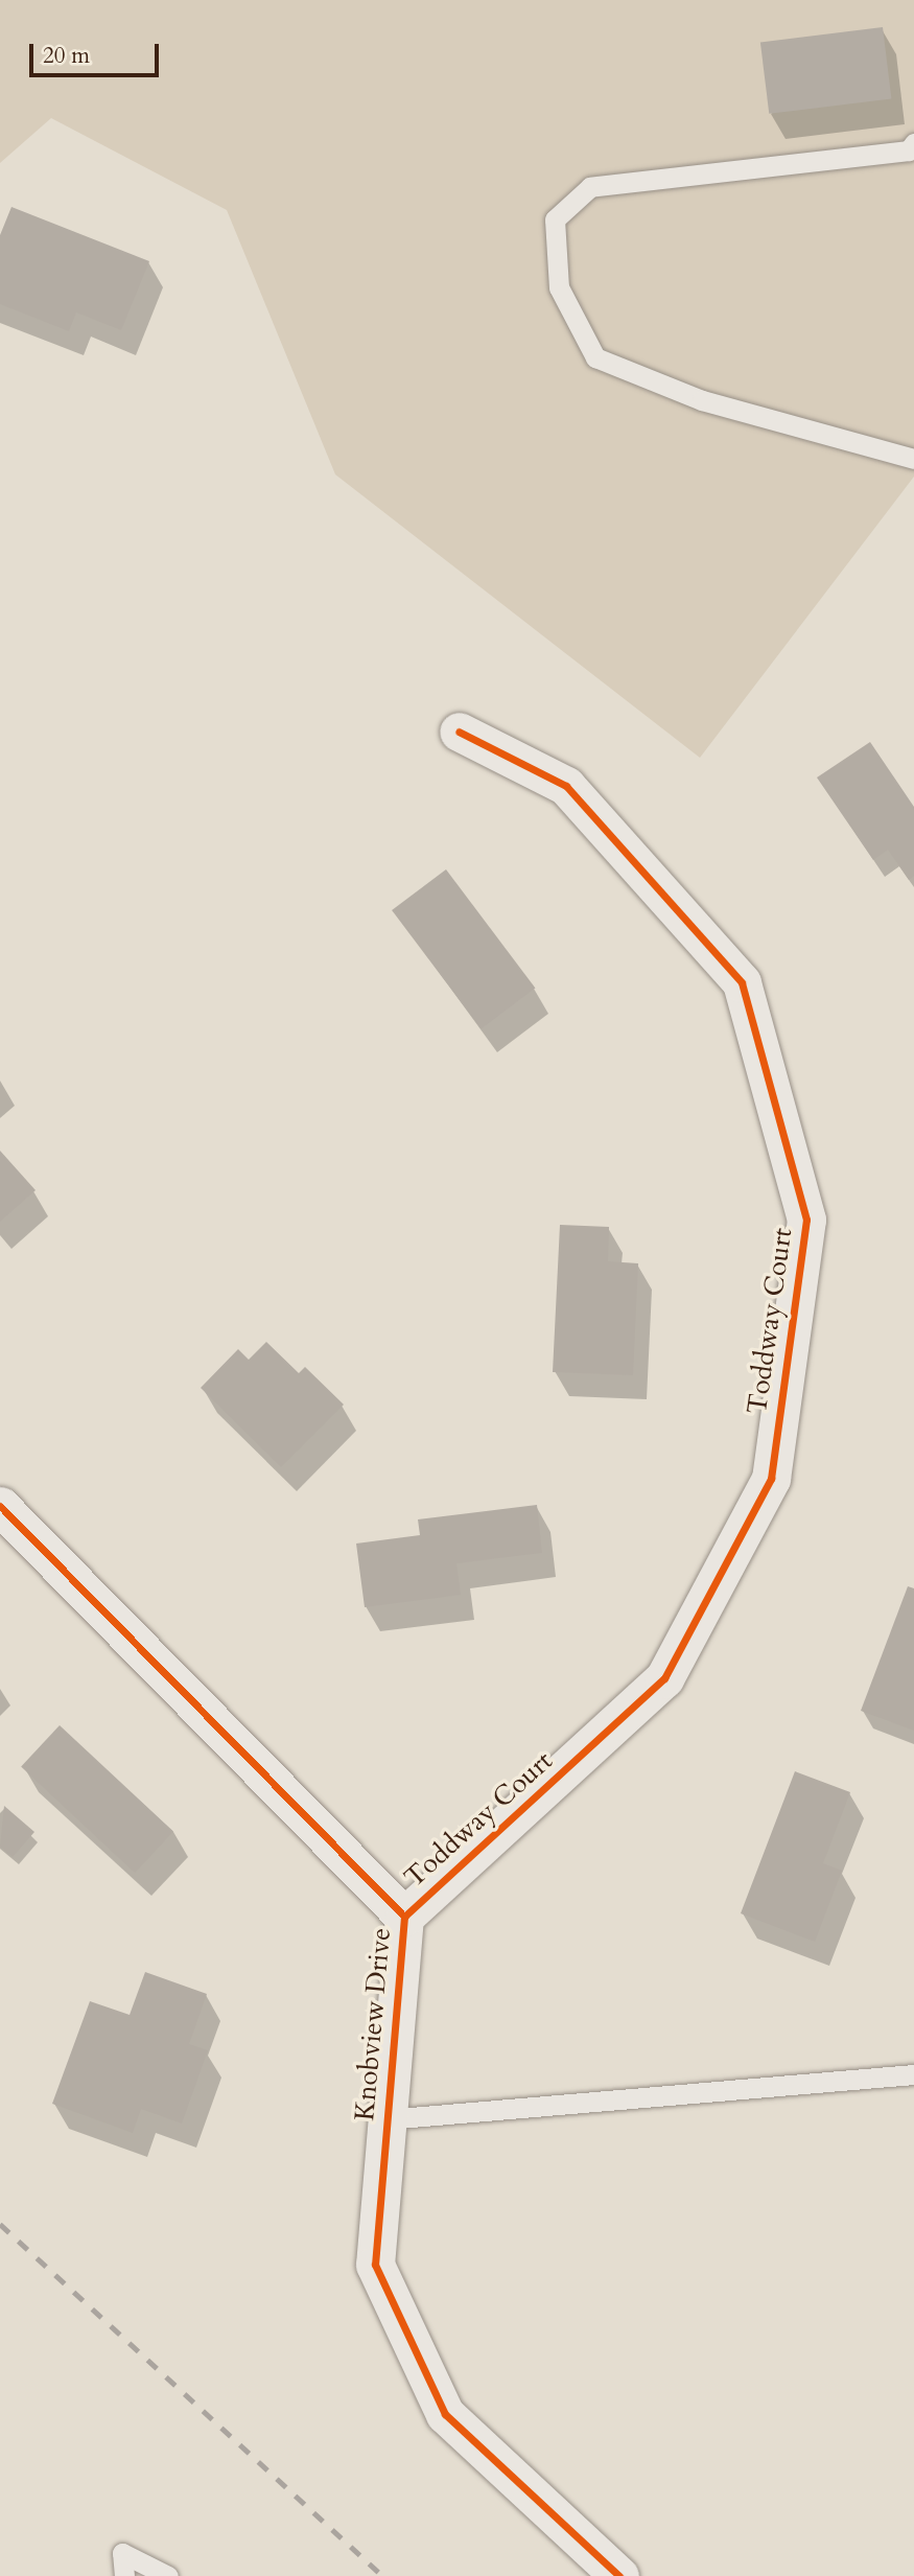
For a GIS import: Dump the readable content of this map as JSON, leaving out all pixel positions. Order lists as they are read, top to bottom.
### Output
{
  "streets": {
    "street": ["Toddway Court", "Knobview Drive"]
  },
  "crossings": [
    ["Toddway Court", "Knobview Drive"]
  ],
  "scale_bar": "20 m"
}
